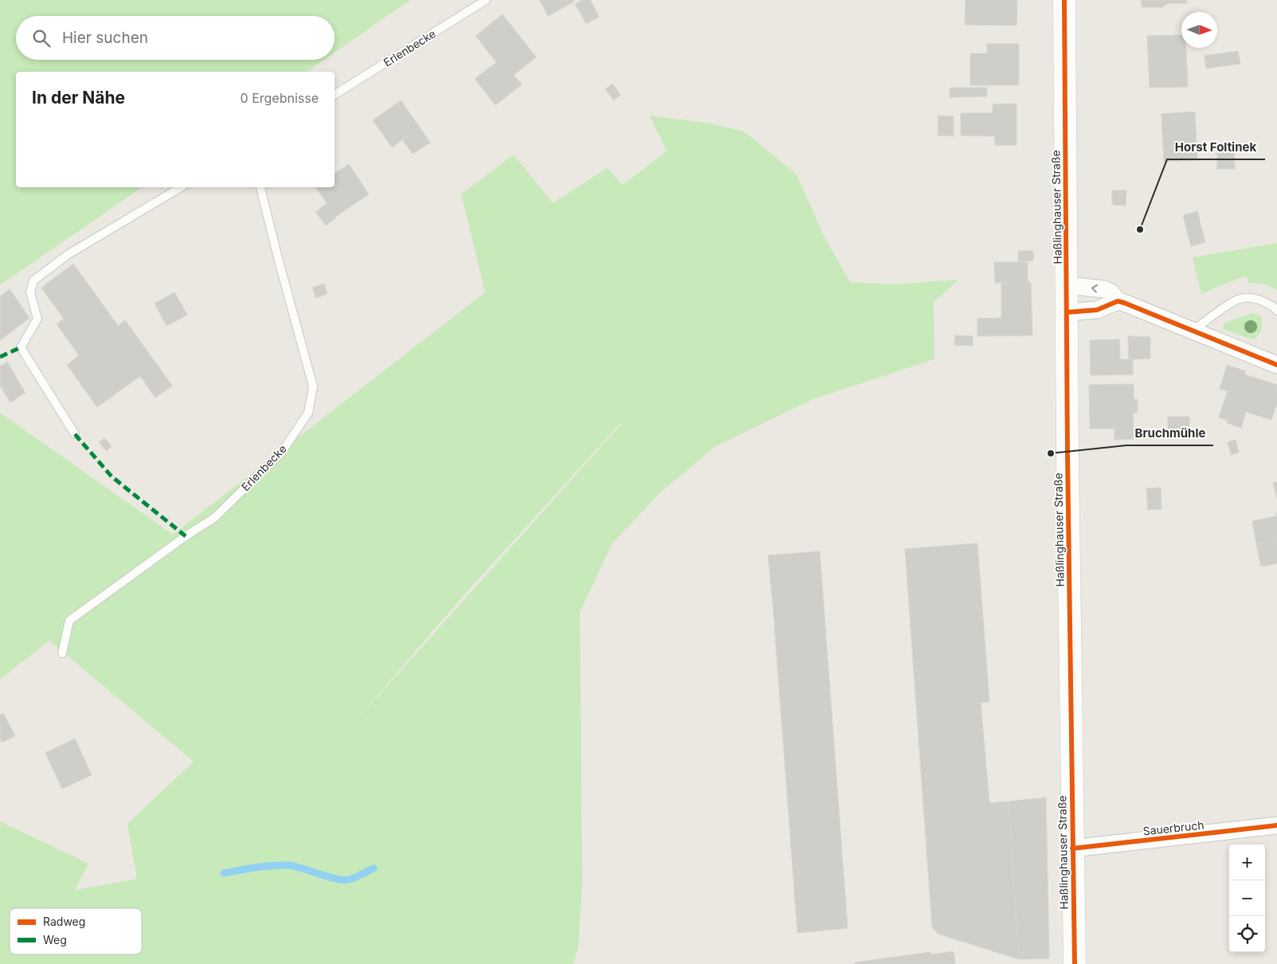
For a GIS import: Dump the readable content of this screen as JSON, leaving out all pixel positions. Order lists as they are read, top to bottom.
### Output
{
  "streets": {
    "main road": ["Haßlinghauser Straße"],
    "street": ["Sauerbruch"],
    "lane": ["Erlenbecke"]
  },
  "crossings": [
    ["Haßlinghauser Straße", "Sauerbruch"]
  ],
  "places": ["Horst Foltinek", "Bruchmühle"],
  "legend": ["Radweg", "Weg"],
  "north": "right",
  "page": {
    "search": "Hier suchen",
    "heading": ["In der Nähe", "0 Ergebnisse"],
    "map_buttons": ["+", "−"]
  }
}
